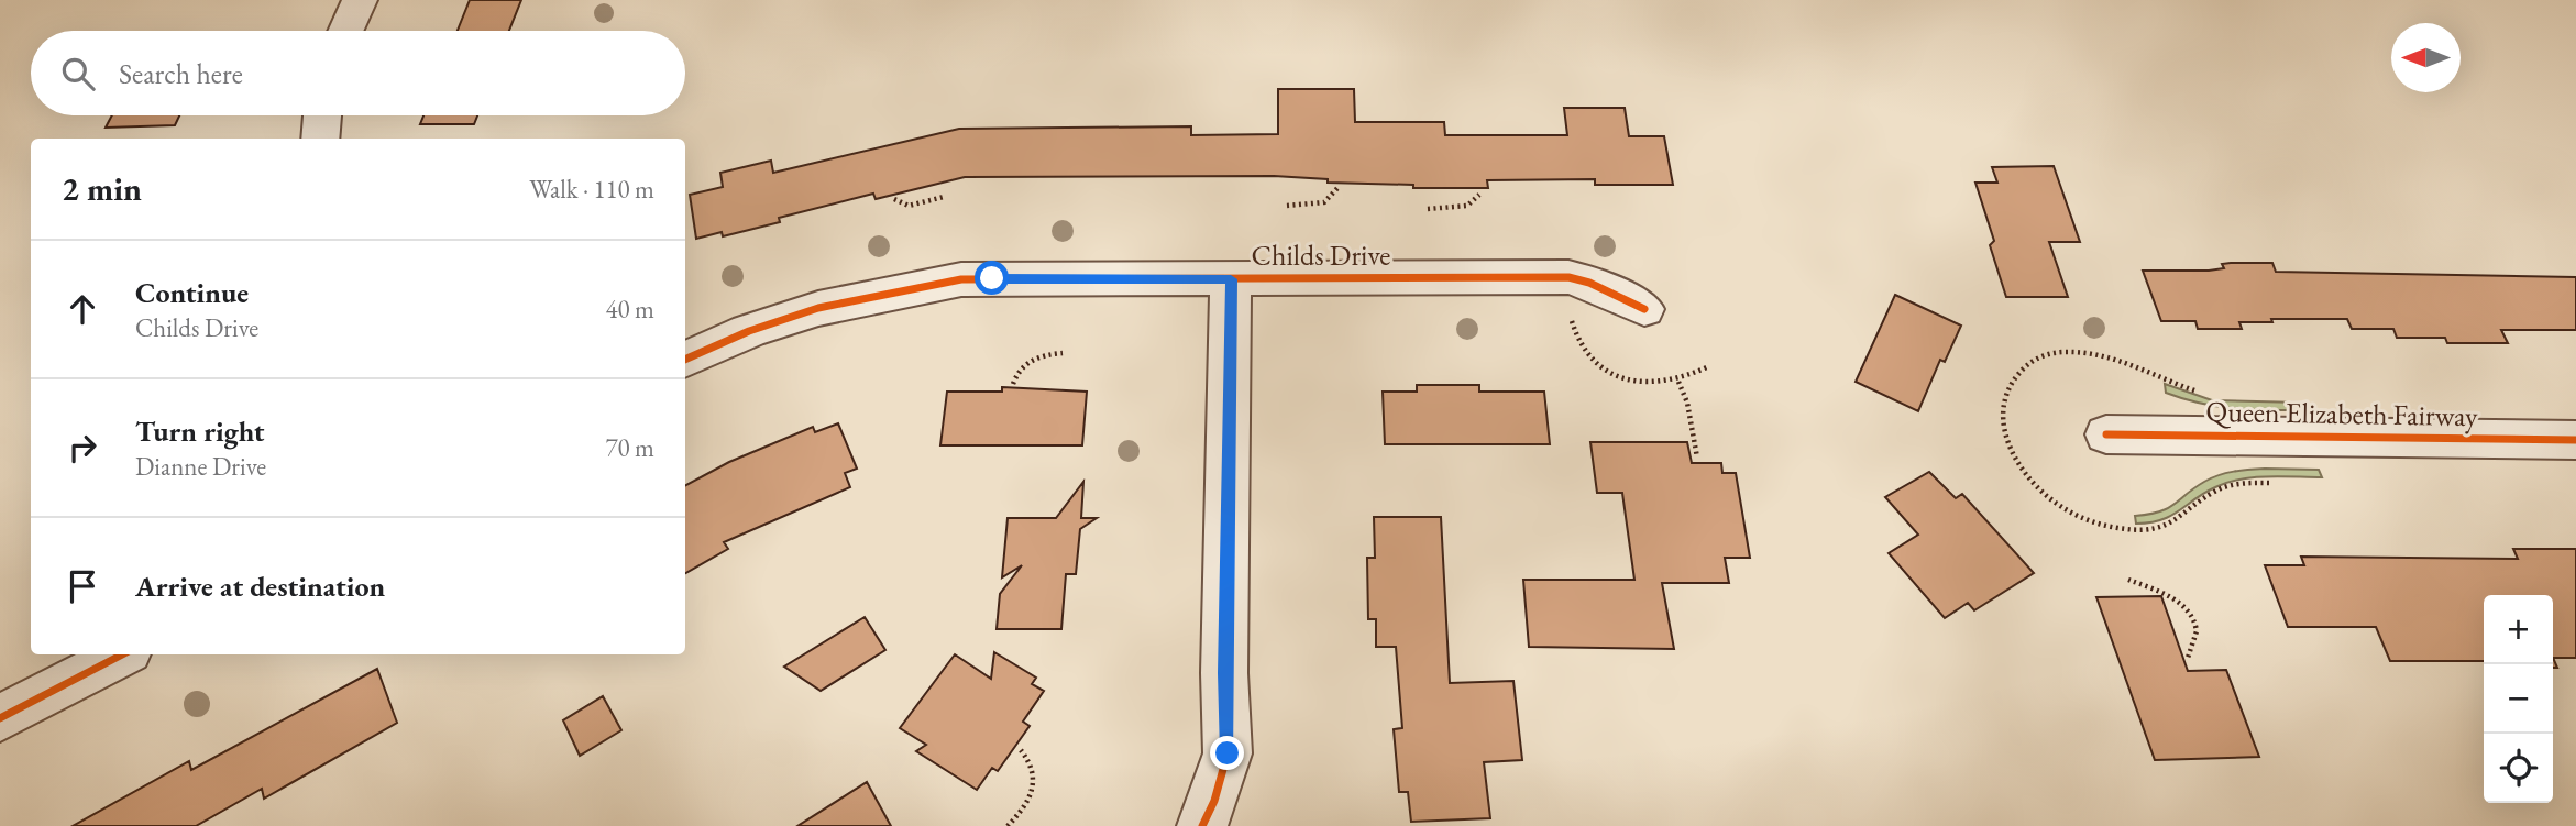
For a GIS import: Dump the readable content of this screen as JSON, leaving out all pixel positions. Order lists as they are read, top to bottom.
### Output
{
  "streets": {
    "street": ["Childs Drive", "Queen Elizabeth Fairway"]
  },
  "north": "left",
  "page": {
    "search": "Search here",
    "heading": ["2 min", "Walk · 110 m"],
    "list": [
      ["Continue", "Childs Drive", "40 m"],
      ["Turn right", "Dianne Drive", "70 m"],
      "Arrive at destination"
    ],
    "map_buttons": ["+", "−"]
  }
}
